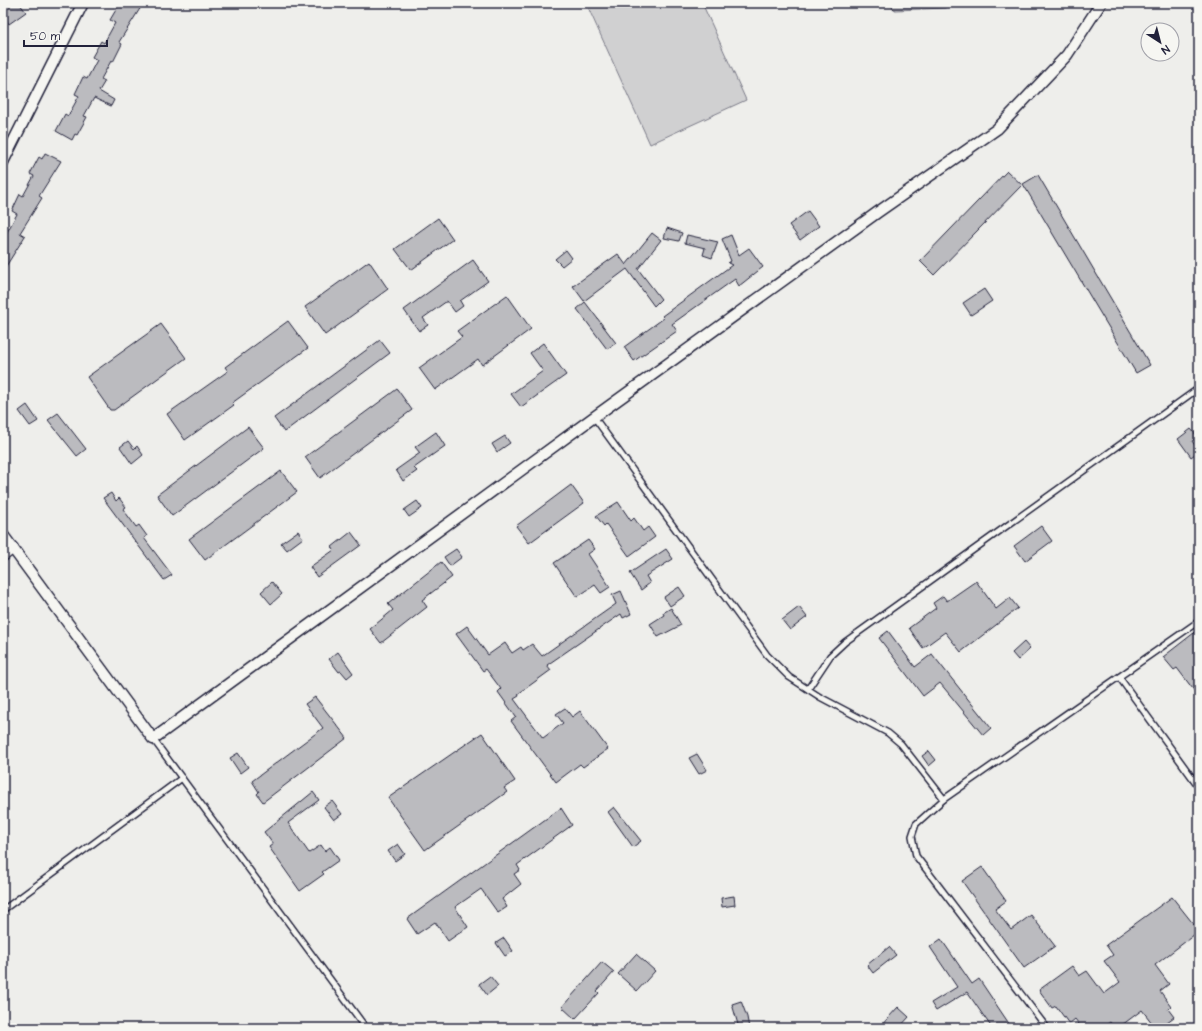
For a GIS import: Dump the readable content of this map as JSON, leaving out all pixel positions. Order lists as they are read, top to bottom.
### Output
{
  "scale_bar": "50 m",
  "north": "bottom right"
}
